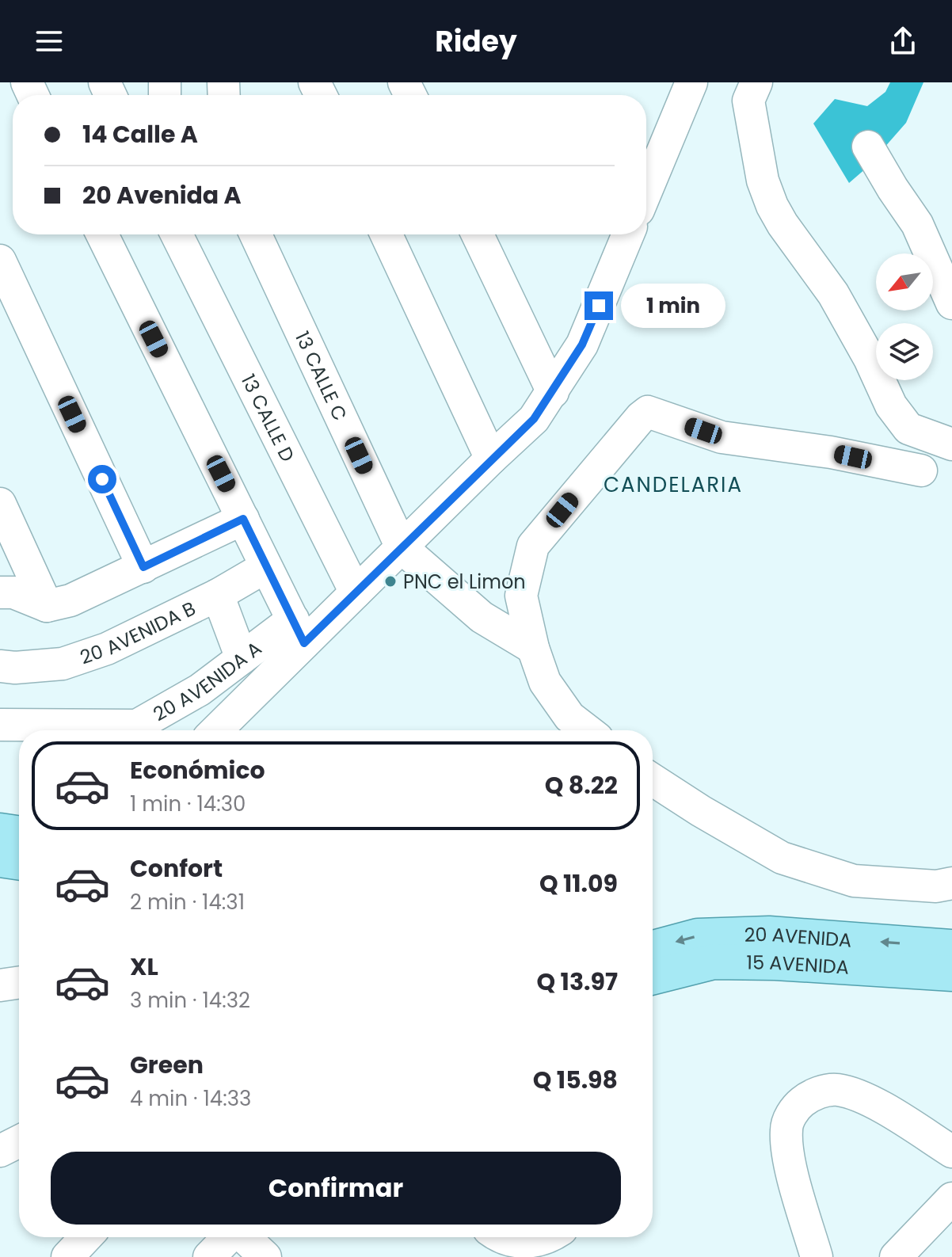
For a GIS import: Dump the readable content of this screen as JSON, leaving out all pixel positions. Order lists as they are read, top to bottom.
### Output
{
  "streets": {
    "main road": ["20 AVENIDA", "15 AVENIDA"],
    "street": [
      "13 CALLE C",
      "13 CALLE D",
      "20 AVENIDA B",
      "20 AVENIDA A"
    ]
  },
  "crossings": [
    ["13 CALLE C", "20 AVENIDA A"],
    ["13 CALLE D", "20 AVENIDA A"]
  ],
  "one_way": ["20 AVENIDA"],
  "districts": ["CANDELARIA"],
  "places": ["PNC el Limon"],
  "north": "bottom left",
  "page": {
    "header": "Ridey",
    "banner": ["14 Calle A", "20 Avenida A"],
    "bubble": "1 min",
    "list": [
      {
        "name": "Económico",
        "note": "1 min · 14:30",
        "value": "Q 8.22"
      },
      {
        "name": "Confort",
        "note": "2 min · 14:31",
        "value": "Q 11.09"
      },
      {
        "name": "XL",
        "note": "3 min · 14:32",
        "value": "Q 13.97"
      },
      {
        "name": "Green",
        "note": "4 min · 14:33",
        "value": "Q 15.98"
      }
    ],
    "buttons": "Confirmar"
  }
}
